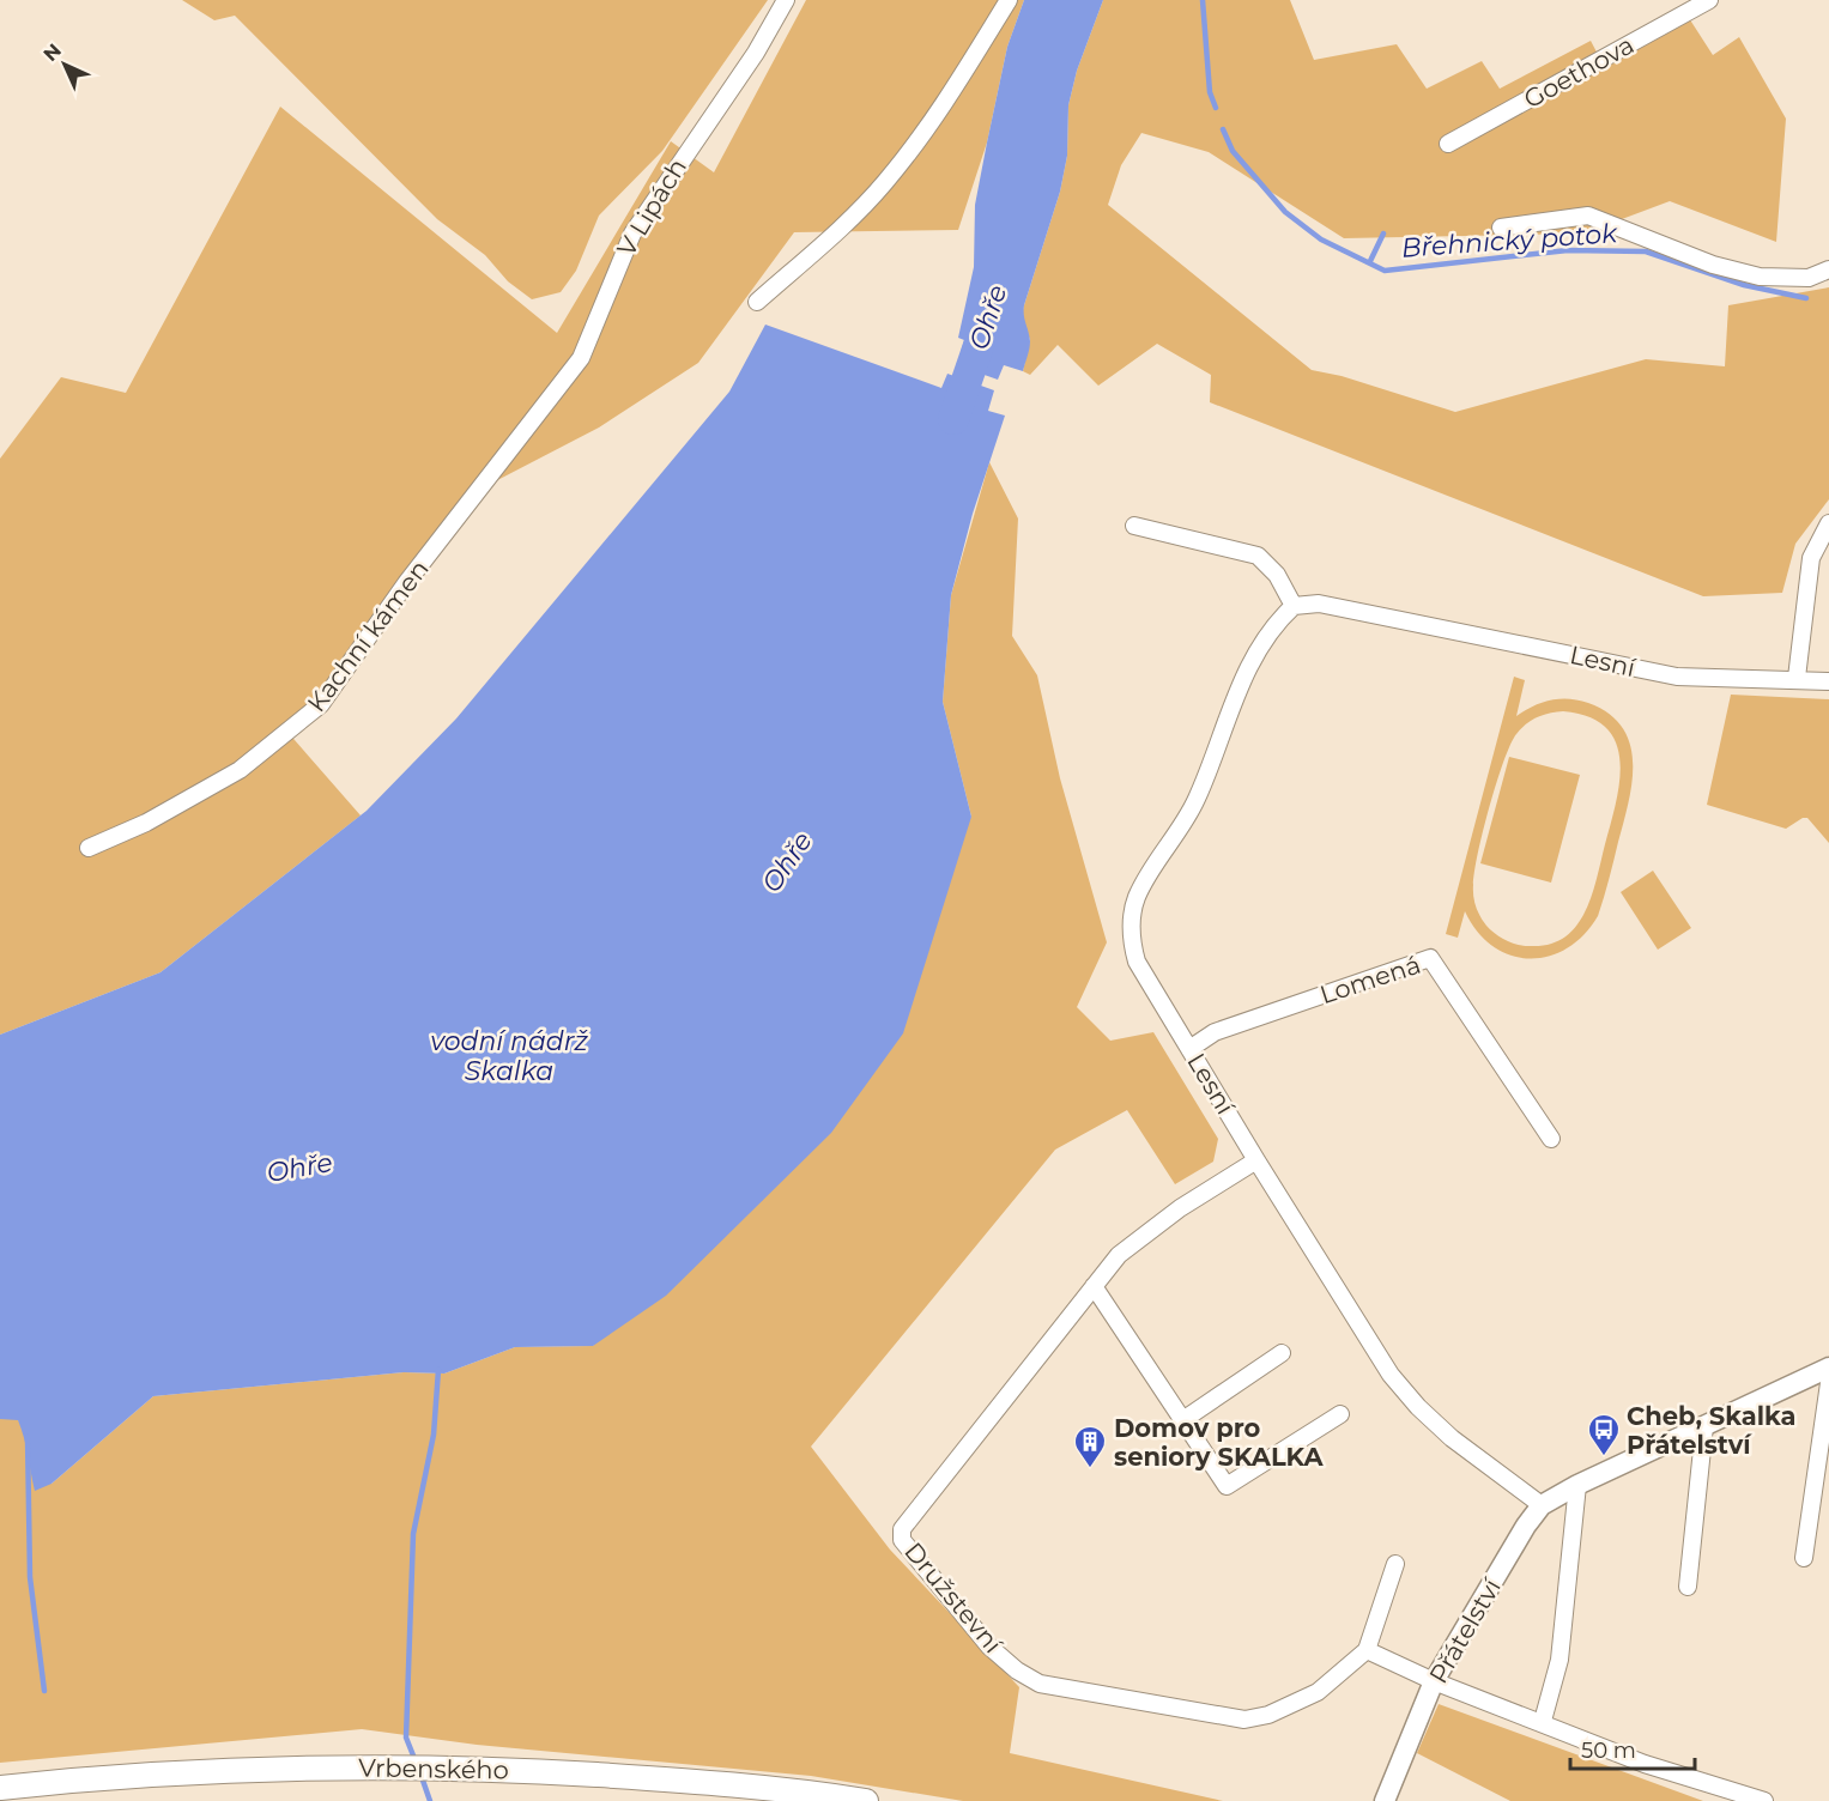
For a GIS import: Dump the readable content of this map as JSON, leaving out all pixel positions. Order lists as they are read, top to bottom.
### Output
{
  "streets": {
    "main road": ["Vrbenského"],
    "street": [
      "Goethova",
      "V Lipách",
      "Kachní kámen",
      "Lesní",
      "Lomená",
      "Družstevní",
      "Přátelství"
    ]
  },
  "crossings": [
    ["V Lipách", "Kachní kámen"],
    ["Lesní", "Lomená"],
    ["Lesní", "Družstevní"],
    ["Lesní", "Přátelství"]
  ],
  "water": ["Břehnický potok", "Ohře", "vodní nádrž Skalka"],
  "places": {
    "bus stop": ["Cheb, Skalka Přátelství"],
    "building": ["Domov pro seniory SKALKA"]
  },
  "scale_bar": "50 m",
  "north": "top left"
}
